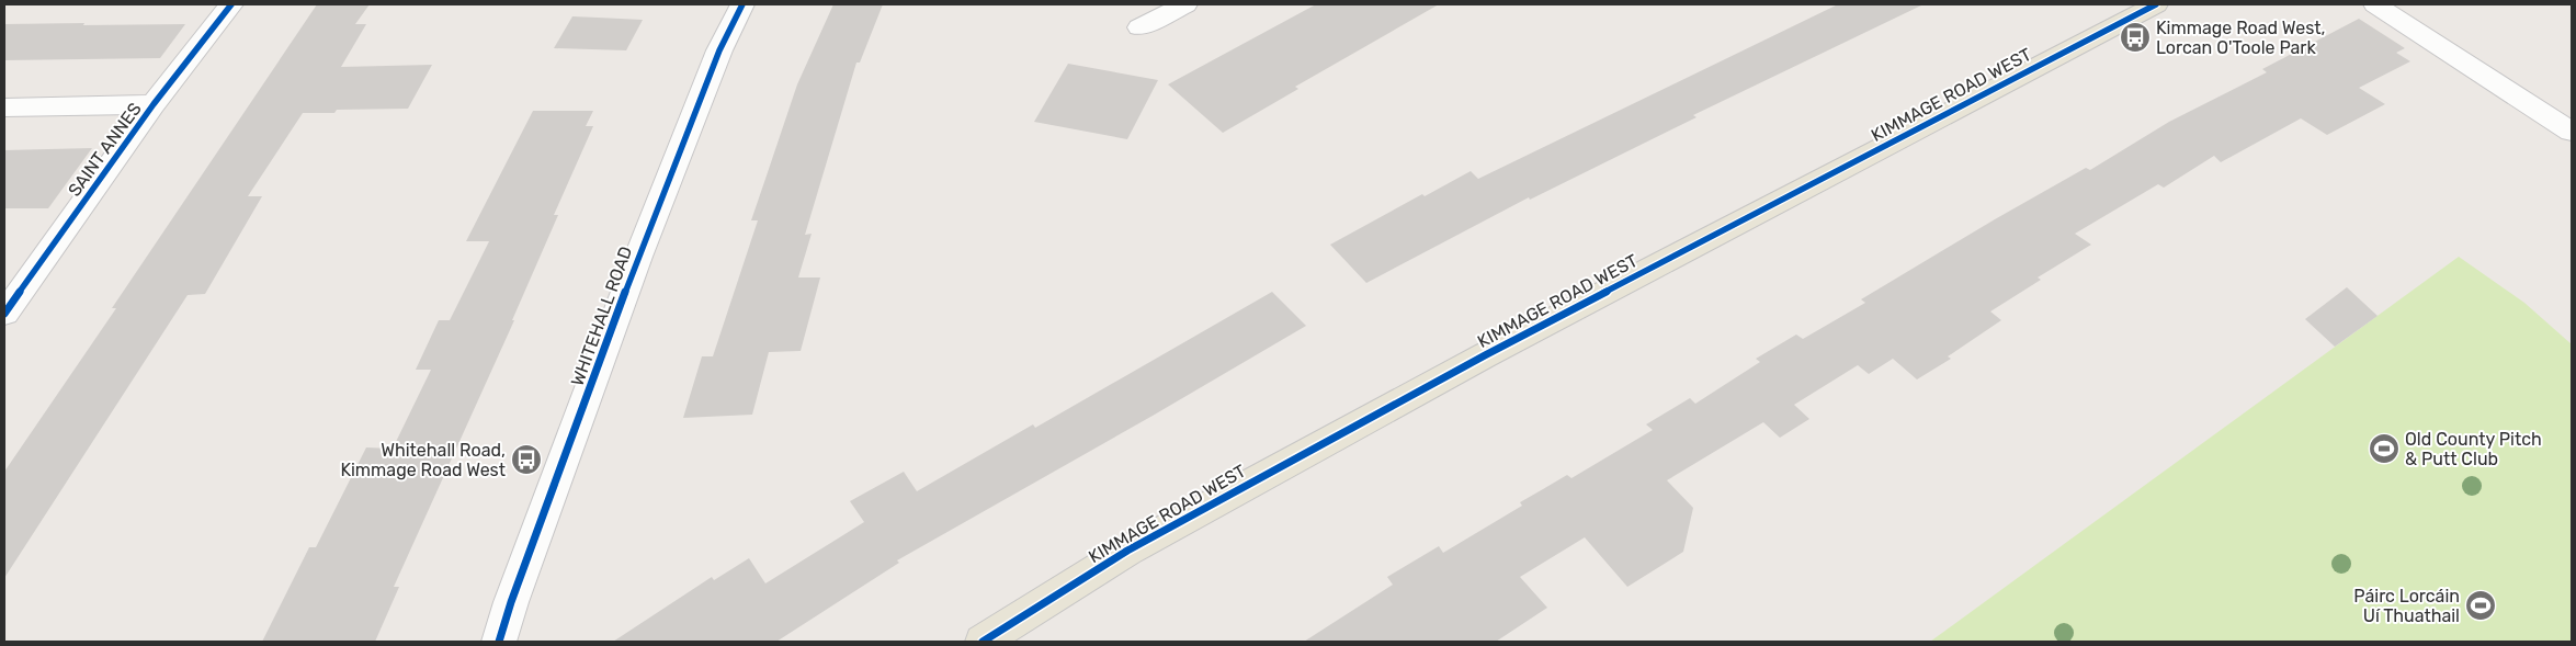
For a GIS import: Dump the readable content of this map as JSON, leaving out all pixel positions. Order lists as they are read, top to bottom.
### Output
{
  "streets": {
    "main road": ["KIMMAGE ROAD WEST"],
    "street": ["SAINT ANNES", "WHITEHALL ROAD"]
  },
  "places": {
    "bus stop": ["Kimmage Road West, Lorcan O'Toole Park", "Whitehall Road, Kimmage Road West"],
    "sports": ["Old County Pitch & Putt Club", "Páirc Lorcáin Uí Thuathail"]
  }
}
